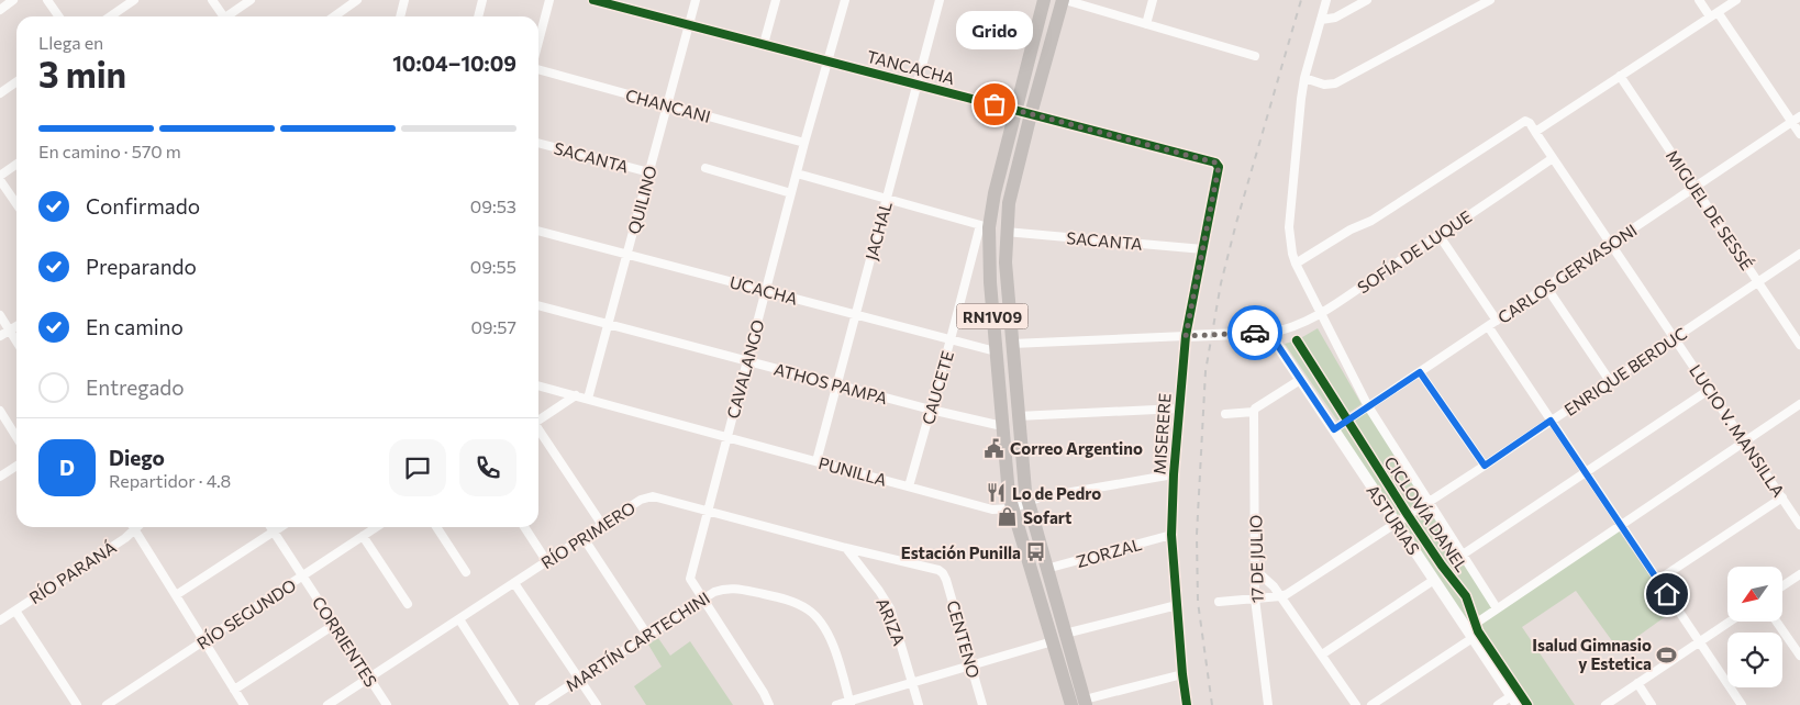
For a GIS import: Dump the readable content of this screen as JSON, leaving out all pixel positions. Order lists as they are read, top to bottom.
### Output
{
  "streets": {
    "main road": ["RN1V09"],
    "street": [
      "TANCACHA",
      "CHANCANI",
      "SACANTA",
      "QUILINO",
      "MIGUEL DE SESSÉ",
      "JACHAL",
      "SOFÍA DE LUQUE",
      "CARLOS GERVASONI",
      "UCACHA",
      "CAVALANGO",
      "ENRIQUE BERDUC",
      "ATHOS PAMPA",
      "CAUCETE",
      "LUCIO V. MANSILLA",
      "MISERERE",
      "PUNILLA",
      "ASTURIAS",
      "RÍO PRIMERO",
      "ZORZAL",
      "17 DE JULIO",
      "RÍO PARANÁ",
      "RÍO SEGUNDO",
      "ARIZA",
      "CENTENO",
      "CORRIENTES",
      "MARTÍN CARTECHINI"
    ],
    "cycle path": ["CICLOVÍA DANEL"]
  },
  "crossings": [
    ["TANCACHA", "QUILINO"],
    ["TANCACHA", "JACHAL"],
    ["TANCACHA", "RN1V09"],
    ["TANCACHA", "CAVALANGO"],
    ["TANCACHA", "MISERERE"],
    ["CHANCANI", "QUILINO"],
    ["CHANCANI", "CAVALANGO"],
    ["SACANTA", "QUILINO"],
    ["SACANTA", "RN1V09"],
    ["SACANTA", "MISERERE"],
    ["QUILINO", "UCACHA"],
    ["QUILINO", "ATHOS PAMPA"],
    ["QUILINO", "PUNILLA"],
    ["MIGUEL DE SESSÉ", "CARLOS GERVASONI"],
    ["MIGUEL DE SESSÉ", "ENRIQUE BERDUC"],
    ["JACHAL", "UCACHA"],
    ["JACHAL", "ATHOS PAMPA"],
    ["JACHAL", "PUNILLA"],
    ["SOFÍA DE LUQUE", "LUCIO V. MANSILLA"],
    ["SOFÍA DE LUQUE", "ASTURIAS"],
    ["CARLOS GERVASONI", "LUCIO V. MANSILLA"],
    ["CARLOS GERVASONI", "ASTURIAS"],
    ["UCACHA", "RN1V09"],
    ["UCACHA", "CAVALANGO"],
    ["UCACHA", "CAUCETE"],
    ["RN1V09", "ATHOS PAMPA"],
    ["RN1V09", "CAUCETE"],
    ["RN1V09", "PUNILLA"],
    ["RN1V09", "ZORZAL"],
    ["CAVALANGO", "ATHOS PAMPA"],
    ["CAVALANGO", "PUNILLA"],
    ["CAVALANGO", "RÍO PRIMERO"],
    ["CAVALANGO", "MARTÍN CARTECHINI"],
    ["ENRIQUE BERDUC", "LUCIO V. MANSILLA"],
    ["ENRIQUE BERDUC", "ASTURIAS"],
    ["ENRIQUE BERDUC", "17 DE JULIO"],
    ["ATHOS PAMPA", "CAUCETE"],
    ["CAUCETE", "PUNILLA"],
    ["MISERERE", "PUNILLA"],
    ["MISERERE", "ZORZAL"],
    ["RÍO PRIMERO", "ARIZA"],
    ["RÍO PRIMERO", "CENTENO"],
    ["RÍO PRIMERO", "CORRIENTES"],
    ["RÍO SEGUNDO", "CORRIENTES"]
  ],
  "places": {
    "other": ["Grido"],
    "public building": ["Correo Argentino"],
    "restaurant": ["Lo de Pedro"],
    "shop": ["Sofart"],
    "bus stop": ["Estación Punilla"],
    "sports": ["Isalud Gimnasio y Estetica"]
  },
  "north": "bottom left",
  "page": {
    "bubble": "Grido",
    "heading": ["3 min", "Llega en", "10:04–10:09"],
    "panel": ["Diego", "Repartidor · 4.8"],
    "bar": "En camino · 570 m",
    "list": [
      ["Confirmado", "09:53"],
      ["Preparando", "09:55"],
      ["En camino", "09:57"],
      "Entregado"
    ],
    "round": "D"
  }
}
